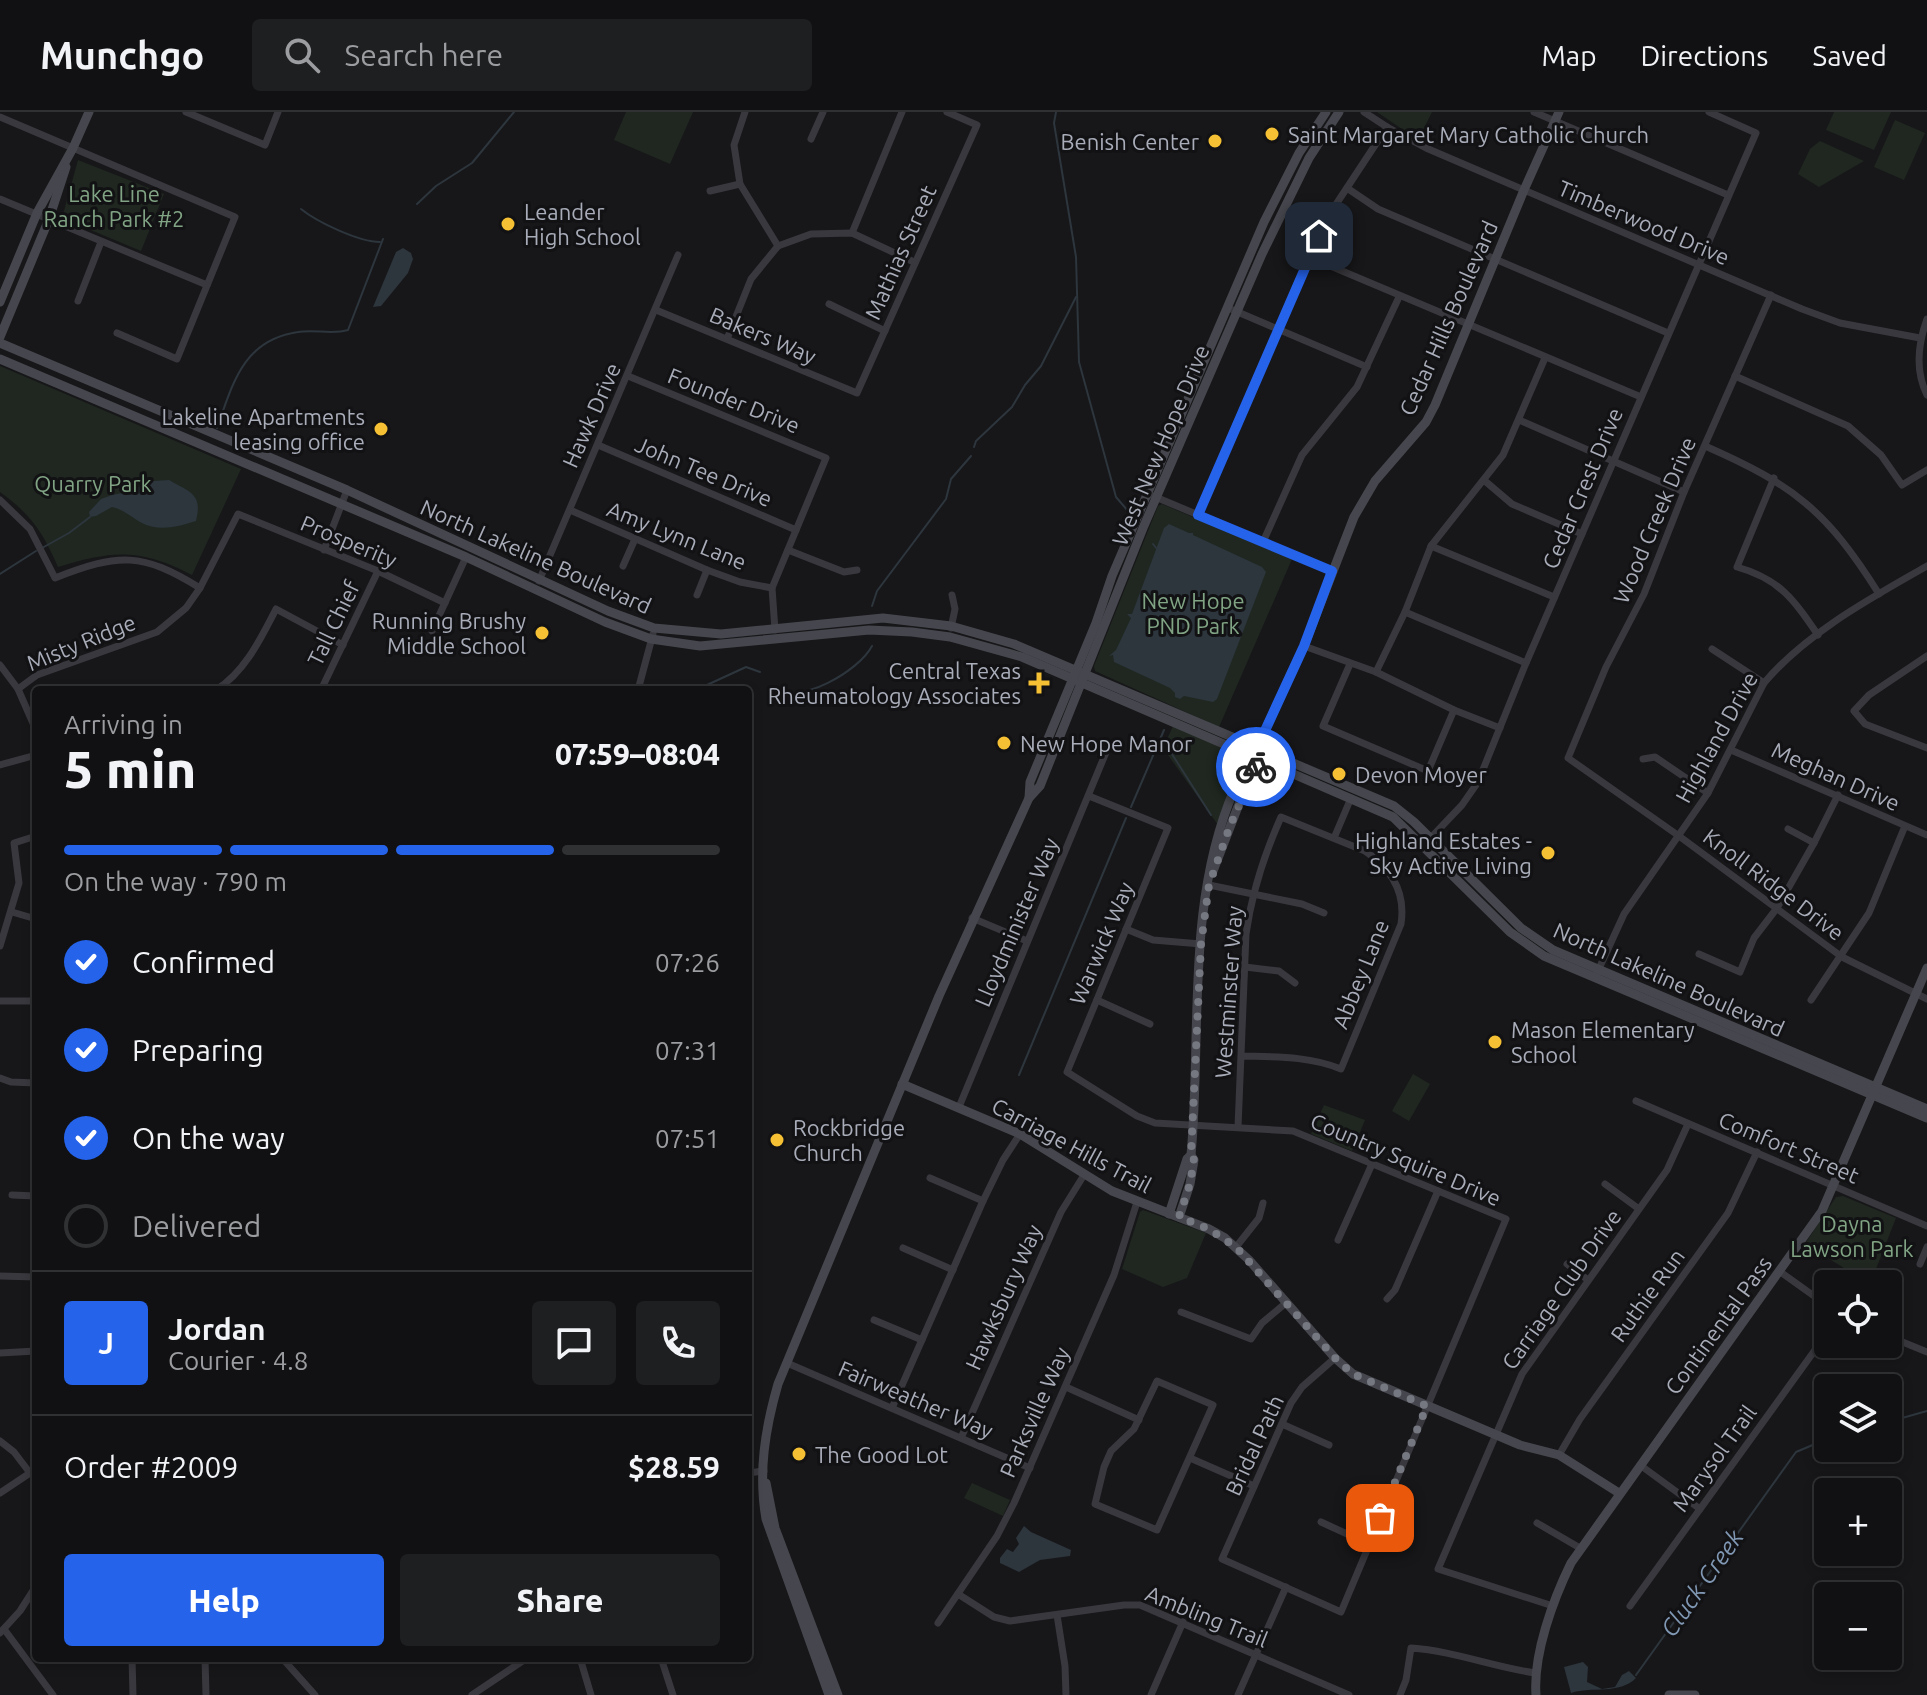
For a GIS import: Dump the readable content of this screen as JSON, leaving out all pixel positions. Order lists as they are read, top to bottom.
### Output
{
  "streets": {
    "main road": [
      "Cedar Hills Boulevard",
      "West New Hope Drive",
      "North Lakeline Boulevard",
      "Carriage Hills Trail",
      "Continental Pass"
    ],
    "street": [
      "Timberwood Drive",
      "Mathias Street",
      "Bakers Way",
      "Founder Drive",
      "Hawk Drive",
      "John Tee Drive",
      "Cedar Crest Drive",
      "Wood Creek Drive",
      "Amy Lynn Lane",
      "Prosperity",
      "Tall Chief",
      "Misty Ridge",
      "Highland Drive",
      "Meghan Drive",
      "Knoll Ridge Drive",
      "Lloydminister Way",
      "Warwick Way",
      "Abbey Lane",
      "Westminster Way",
      "Comfort Street",
      "Country Squire Drive",
      "Carriage Club Drive",
      "Ruthie Run",
      "Hawksbury Way",
      "Fairweather Way",
      "Parksville Way",
      "Bridal Path",
      "Marysol Trail",
      "Ambling Trail"
    ]
  },
  "crossings": [
    ["Timberwood Drive", "Cedar Hills Boulevard"],
    ["Timberwood Drive", "Cedar Crest Drive"],
    ["Timberwood Drive", "Wood Creek Drive"],
    ["Mathias Street", "Bakers Way"],
    ["Cedar Hills Boulevard", "North Lakeline Boulevard"],
    ["Cedar Hills Boulevard", "Carriage Hills Trail"],
    ["Cedar Hills Boulevard", "Country Squire Drive"],
    ["Bakers Way", "Hawk Drive"],
    ["Founder Drive", "Hawk Drive"],
    ["Founder Drive", "John Tee Drive"],
    ["Hawk Drive", "John Tee Drive"],
    ["Hawk Drive", "Amy Lynn Lane"],
    ["Hawk Drive", "North Lakeline Boulevard"],
    ["West New Hope Drive", "North Lakeline Boulevard"],
    ["West New Hope Drive", "Carriage Hills Trail"],
    ["West New Hope Drive", "Fairweather Way"],
    ["Cedar Crest Drive", "North Lakeline Boulevard"],
    ["Wood Creek Drive", "Knoll Ridge Drive"],
    ["Prosperity", "Tall Chief"],
    ["Prosperity", "Misty Ridge"],
    ["North Lakeline Boulevard", "Highland Drive"],
    ["North Lakeline Boulevard", "Continental Pass"],
    ["Highland Drive", "Meghan Drive"],
    ["Highland Drive", "Knoll Ridge Drive"],
    ["Knoll Ridge Drive", "Continental Pass"],
    ["Lloydminister Way", "Warwick Way"],
    ["Lloydminister Way", "Carriage Hills Trail"],
    ["Warwick Way", "Country Squire Drive"],
    ["Abbey Lane", "Westminster Way"],
    ["Westminster Way", "Country Squire Drive"],
    ["Carriage Hills Trail", "Country Squire Drive"],
    ["Carriage Hills Trail", "Carriage Club Drive"],
    ["Carriage Hills Trail", "Ruthie Run"],
    ["Carriage Hills Trail", "Hawksbury Way"],
    ["Carriage Hills Trail", "Continental Pass"],
    ["Carriage Hills Trail", "Parksville Way"],
    ["Carriage Hills Trail", "Bridal Path"],
    ["Comfort Street", "Carriage Club Drive"],
    ["Comfort Street", "Ruthie Run"],
    ["Comfort Street", "Continental Pass"],
    ["Carriage Club Drive", "Continental Pass"],
    ["Hawksbury Way", "Fairweather Way"],
    ["Fairweather Way", "Parksville Way"],
    ["Parksville Way", "Ambling Trail"]
  ],
  "water": ["Cluck Creek"],
  "parks": [
    "Lake Line Ranch Park #2",
    "Quarry Park",
    "New Hope PND Park",
    "Dayna Lawson Park"
  ],
  "places": {
    "other": [
      "Saint Margaret Mary Catholic Church",
      "Benish Center",
      "Leander High School",
      "Lakeline Apartments leasing office",
      "Running Brushy Middle School",
      "New Hope Manor",
      "Devon Moyer",
      "Highland Estates - Sky Active Living",
      "Mason Elementary School",
      "Rockbridge Church",
      "The Good Lot"
    ],
    "health": ["Central Texas Rheumatology Associates"]
  },
  "page": {
    "header": "Munchgo",
    "search": "Search here",
    "nav": ["Map", "Directions", "Saved"],
    "heading": ["5 min", "Arriving in", "07:59–08:04"],
    "panel": [
      "Jordan",
      "Courier · 4.8",
      "Order #2009",
      "$28.59"
    ],
    "bar": "On the way · 790 m",
    "list": [
      ["Confirmed", "07:26"],
      ["Preparing", "07:31"],
      ["On the way", "07:51"],
      "Delivered"
    ],
    "map_buttons": ["+", "−"],
    "round": "J",
    "buttons": ["Help", "Share"]
  }
}
